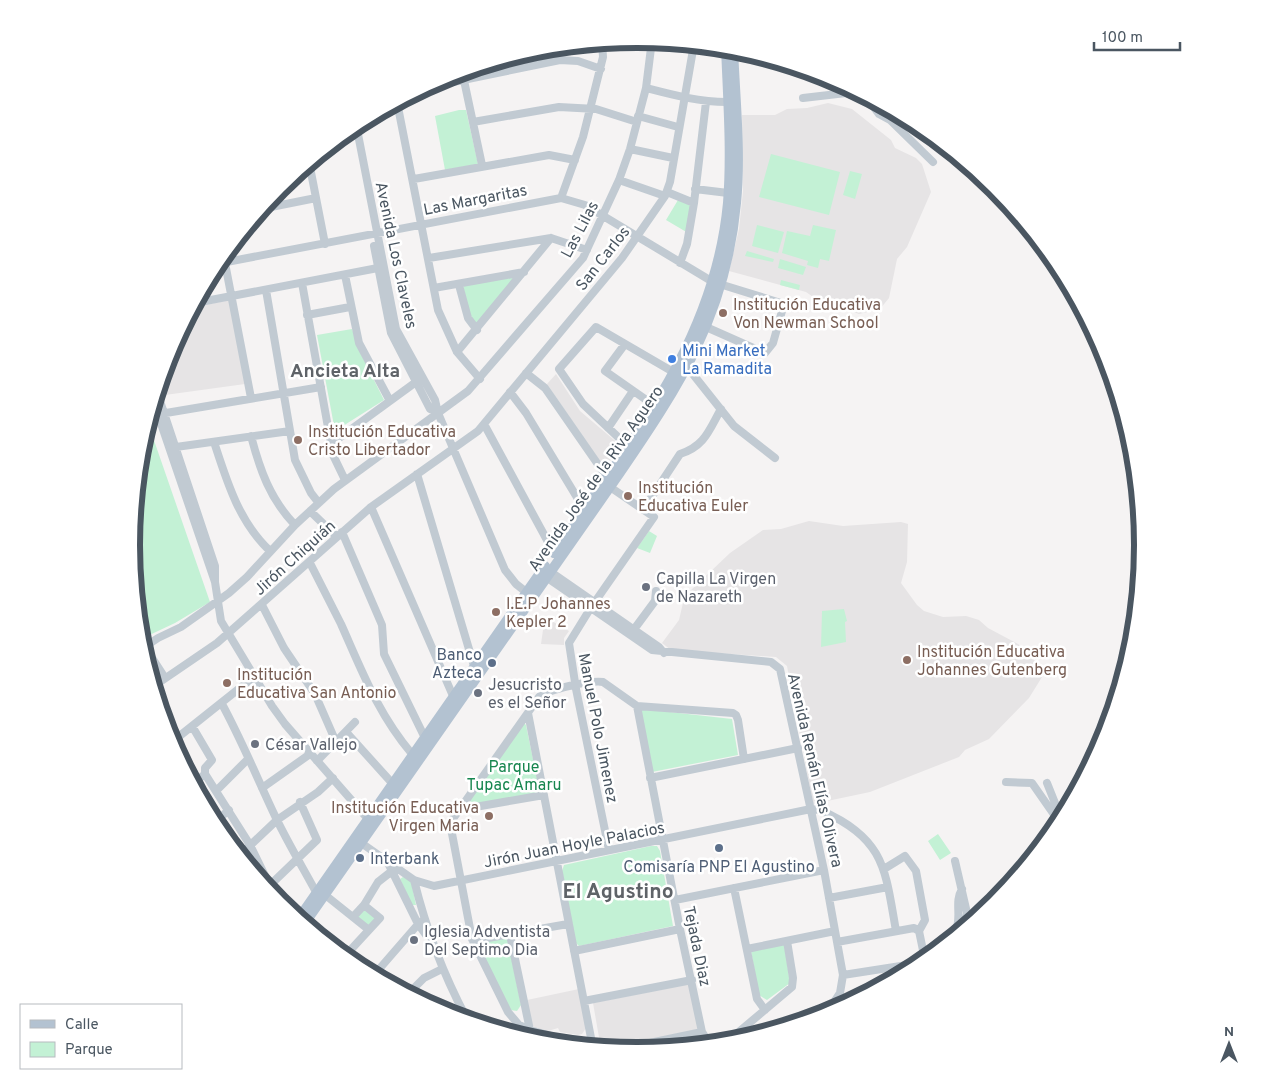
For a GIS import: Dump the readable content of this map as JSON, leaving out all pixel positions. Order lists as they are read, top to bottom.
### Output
{
  "streets": {
    "main road": ["Avenida José de la Riva Aguero"],
    "street": [
      "Las Margaritas",
      "Las Lilas",
      "Avenida Los Claveles",
      "San Carlos",
      "Jirón Chiquián",
      "Manuel Polo Jimenez",
      "Avenida Renán Elías Olivera",
      "Jirón Juan Hoyle Palacios",
      "Tejada Diaz"
    ]
  },
  "crossings": [
    ["Las Margaritas", "Las Lilas"],
    ["Las Margaritas", "Avenida Los Claveles"],
    ["Las Margaritas", "San Carlos"],
    ["Las Margaritas", "Avenida José de la Riva Aguero"],
    ["Las Lilas", "Avenida Los Claveles"],
    ["Avenida Los Claveles", "San Carlos"],
    ["Avenida Los Claveles", "Avenida José de la Riva Aguero"],
    ["Avenida Los Claveles", "Jirón Chiquián"],
    ["San Carlos", "Jirón Chiquián"],
    ["Avenida José de la Riva Aguero", "Avenida Renán Elías Olivera"],
    ["Avenida José de la Riva Aguero", "Jirón Juan Hoyle Palacios"],
    ["Manuel Polo Jimenez", "Avenida Renán Elías Olivera"],
    ["Manuel Polo Jimenez", "Jirón Juan Hoyle Palacios"],
    ["Avenida Renán Elías Olivera", "Jirón Juan Hoyle Palacios"],
    ["Jirón Juan Hoyle Palacios", "Tejada Diaz"]
  ],
  "districts": ["Ancieta Alta", "El Agustino"],
  "parks": ["Parque Tupac Amaru"],
  "places": [
    "Institución Educativa Von Newman School",
    "Mini Market La Ramadita",
    "Institución Educativa Cristo Libertador",
    "Institución Educativa Euler",
    "Capilla La Virgen de Nazareth",
    "I.E.P Johannes Kepler 2",
    "Institución Educativa Johannes Gutenberg",
    "Banco Azteca",
    "Institución Educativa San Antonio",
    "Jesucristo es el Señor",
    "César Vallejo",
    "Institución Educativa Virgen Maria",
    "Comisaría PNP El Agustino",
    "Interbank",
    "Iglesia Adventista Del Septimo Dia"
  ],
  "legend": ["Calle", "Parque"],
  "scale_bar": "100 m",
  "north": "top"
}
